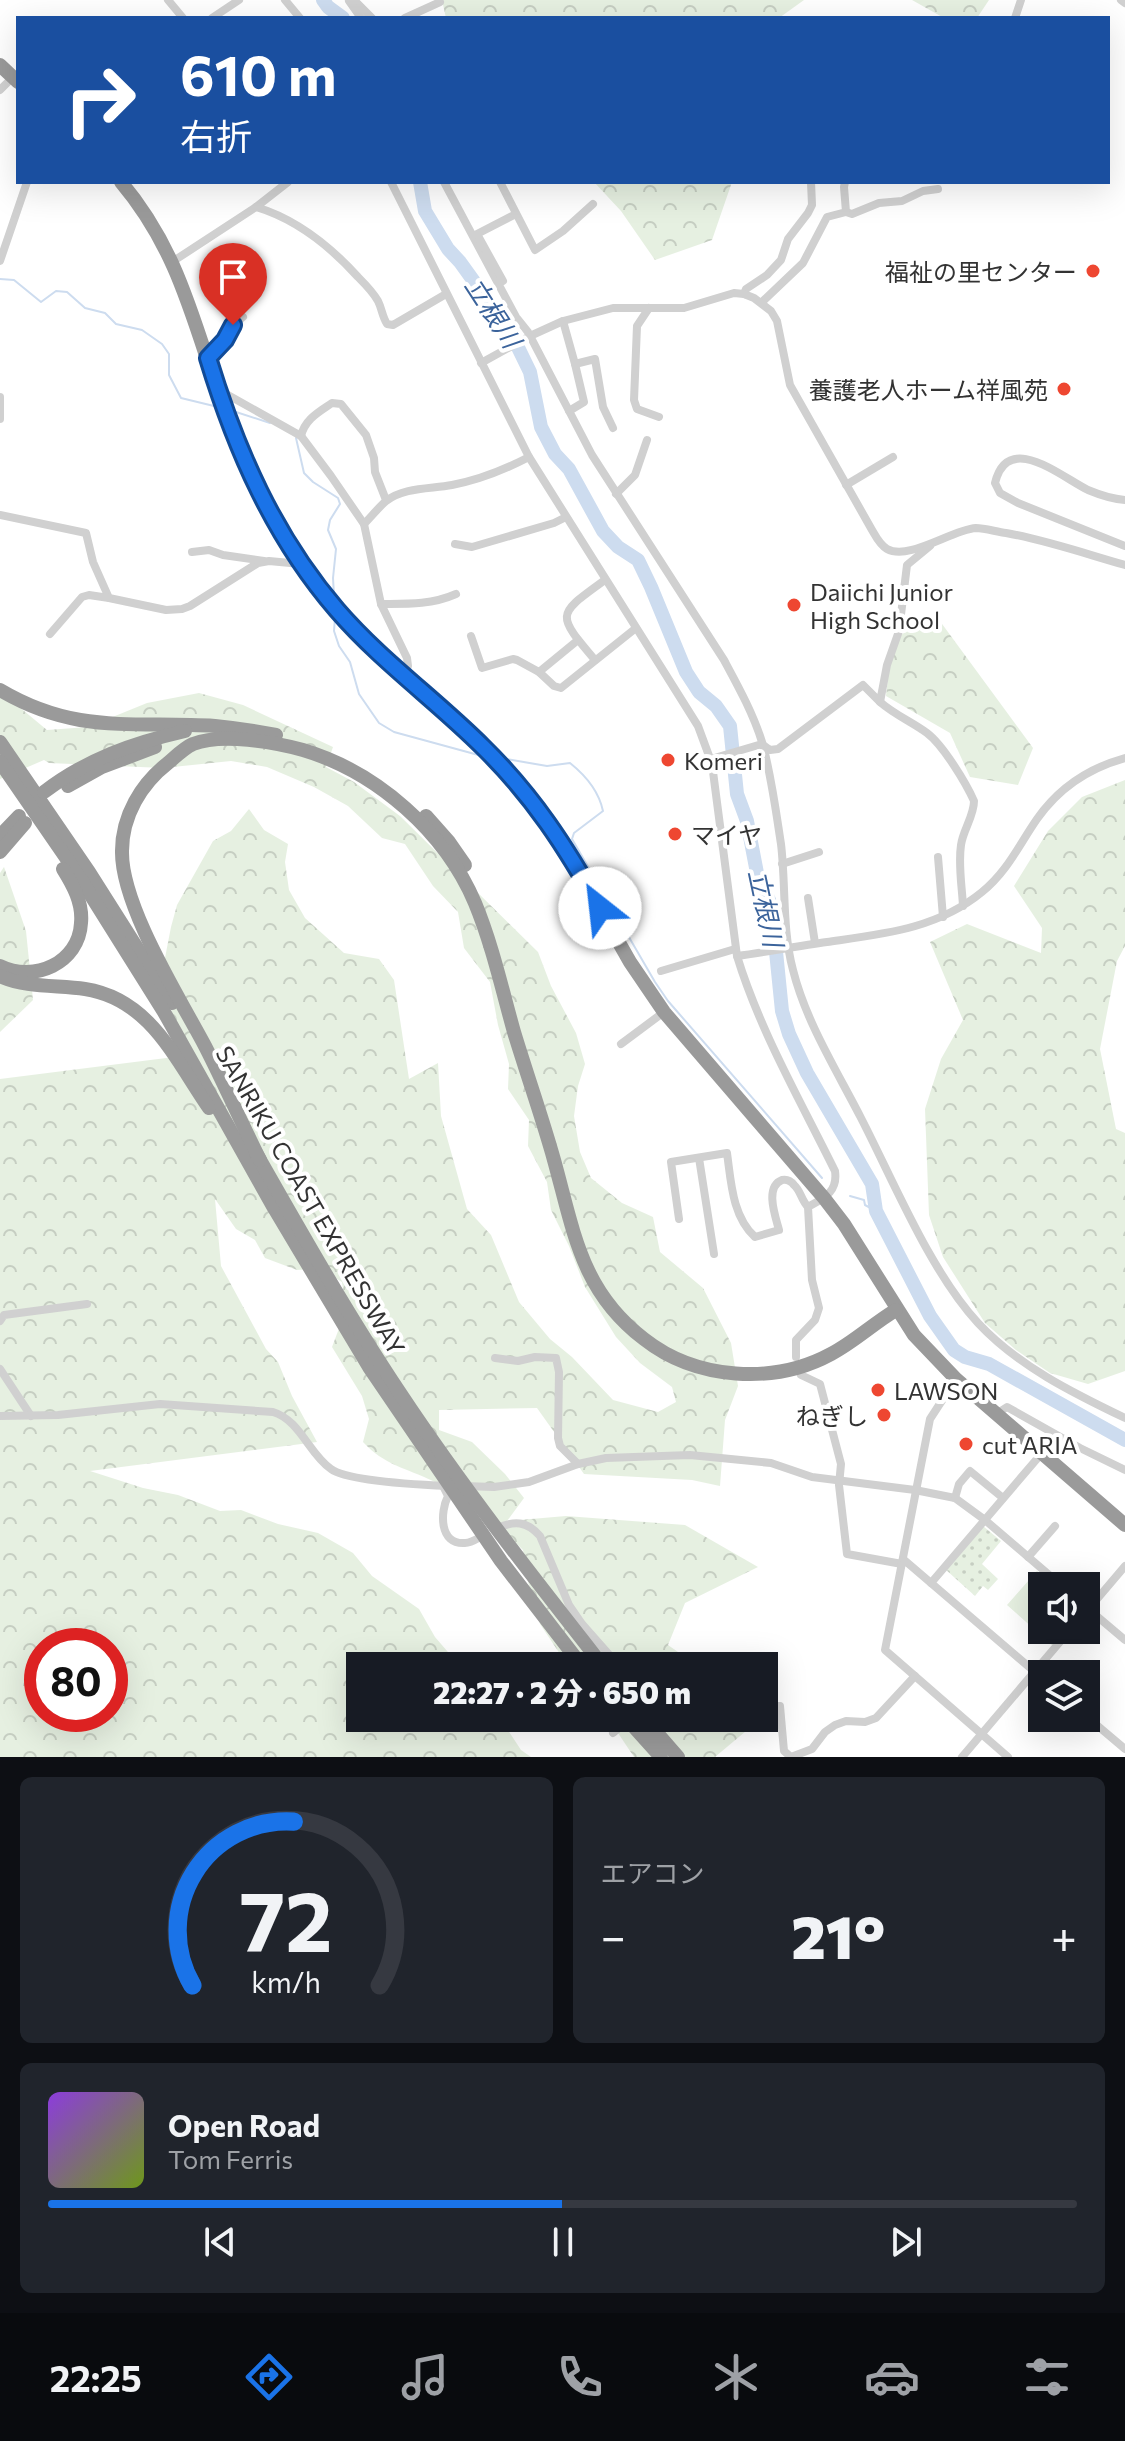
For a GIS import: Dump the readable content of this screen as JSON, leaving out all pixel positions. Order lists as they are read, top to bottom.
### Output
{
  "streets": {
    "highway": ["SANRIKU COAST EXPRESSWAY"]
  },
  "water": ["立根川"],
  "places": [
    "福祉の里センター",
    "養護老人ホーム祥風苑",
    "Daiichi Junior High School",
    "Komeri",
    "マイヤ",
    "LAWSON",
    "ねぎし",
    "cut ARIA"
  ],
  "page": {
    "turn": ["610 m", "右折"],
    "limit": "80",
    "trip": "22:27 · 2 分 · 650 m",
    "tile": "エアコン",
    "heat": ["−", "21°", "+"],
    "song": ["Open Road", "Tom Ferris"],
    "tabs": "22:25",
    "gauge": ["72", "km/h"]
  }
}
